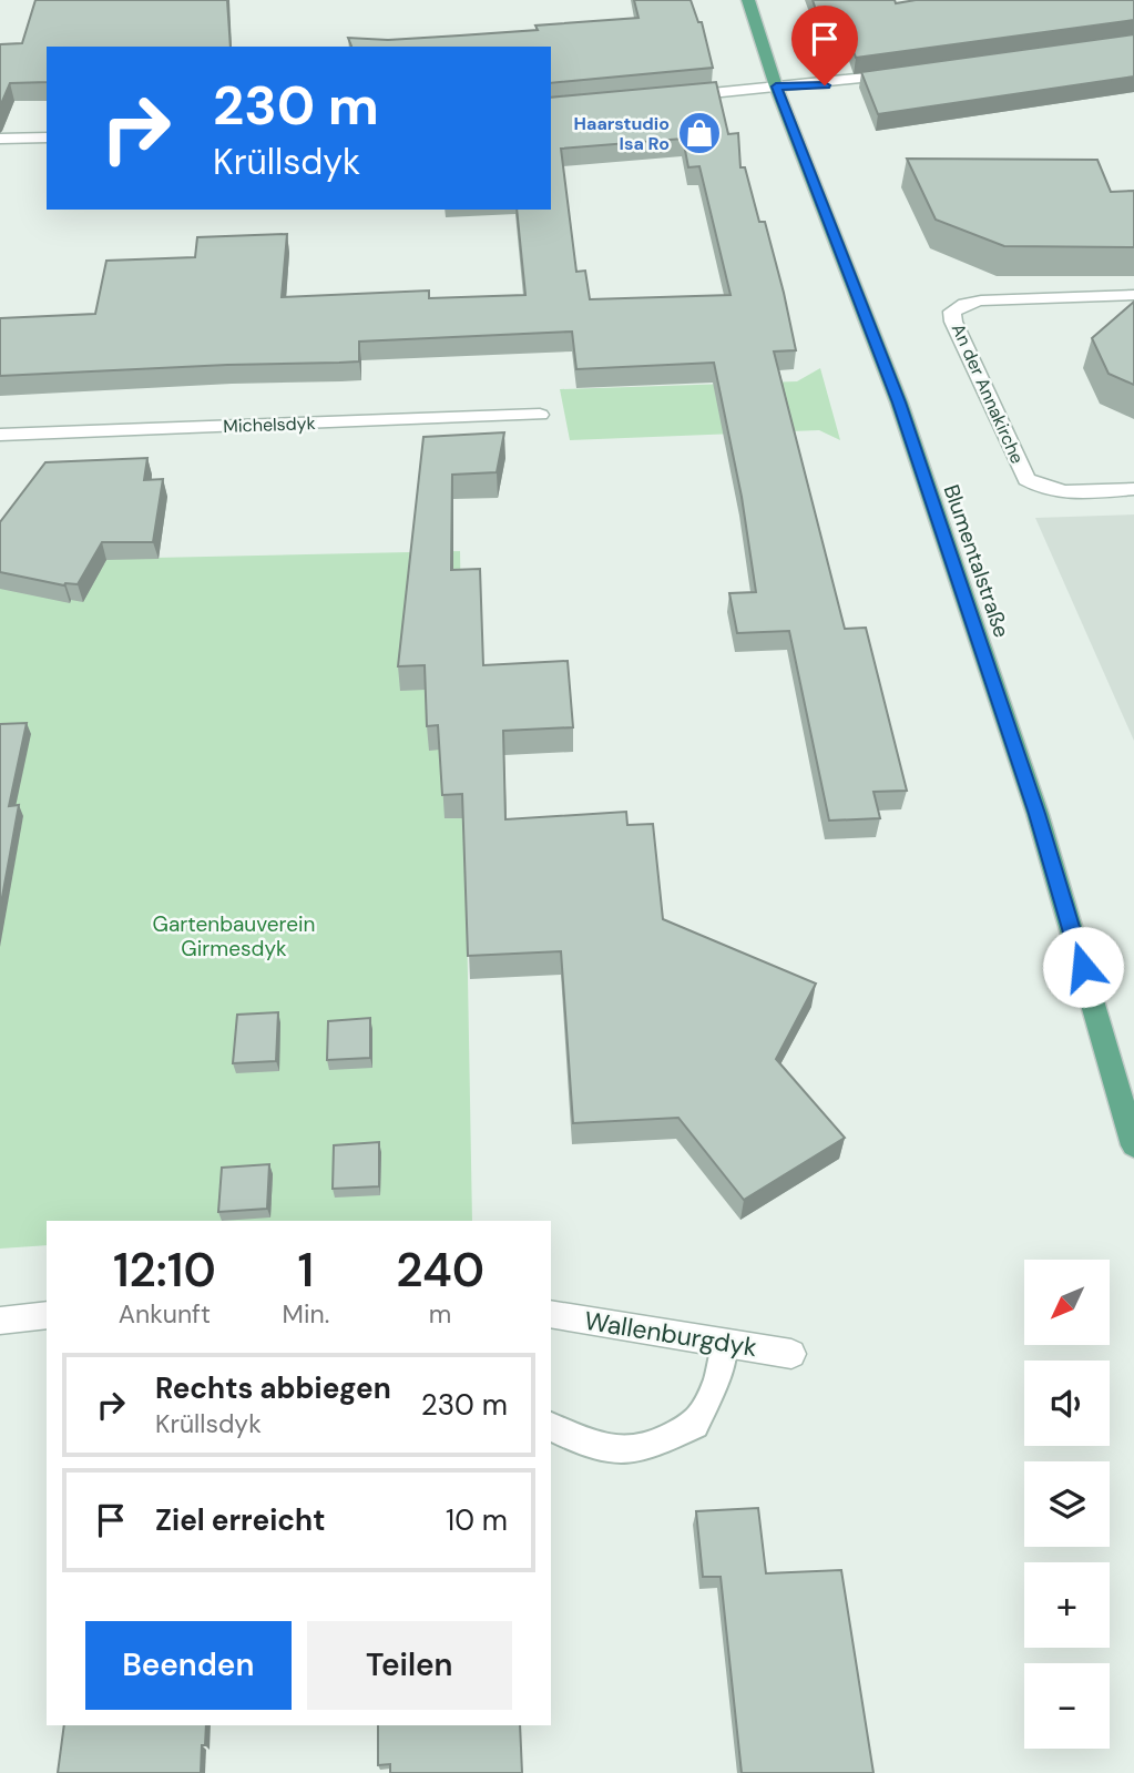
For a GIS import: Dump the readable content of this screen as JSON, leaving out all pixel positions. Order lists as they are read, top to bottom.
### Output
{
  "streets": {
    "main road": ["Blumentalstraße"],
    "street": ["An der Annakirche", "Michelsdyk", "Wallenburgdyk"]
  },
  "parks": ["Gartenbauverein Girmesdyk"],
  "places": {
    "shop": ["Haarstudio Isa Ro"]
  },
  "north": "bottom left",
  "page": {
    "turn": ["230 m", "Krüllsdyk"],
    "eta": [
      "12:10",
      "Ankunft",
      "1",
      "Min.",
      "240",
      "m"
    ],
    "map_buttons": ["+", "−"],
    "list": [
      {
        "name": "Rechts abbiegen",
        "note": "Krüllsdyk",
        "value": "230 m"
      },
      {
        "name": "Ziel erreicht",
        "value": "10 m"
      }
    ],
    "buttons": ["Beenden", "Teilen"]
  }
}
